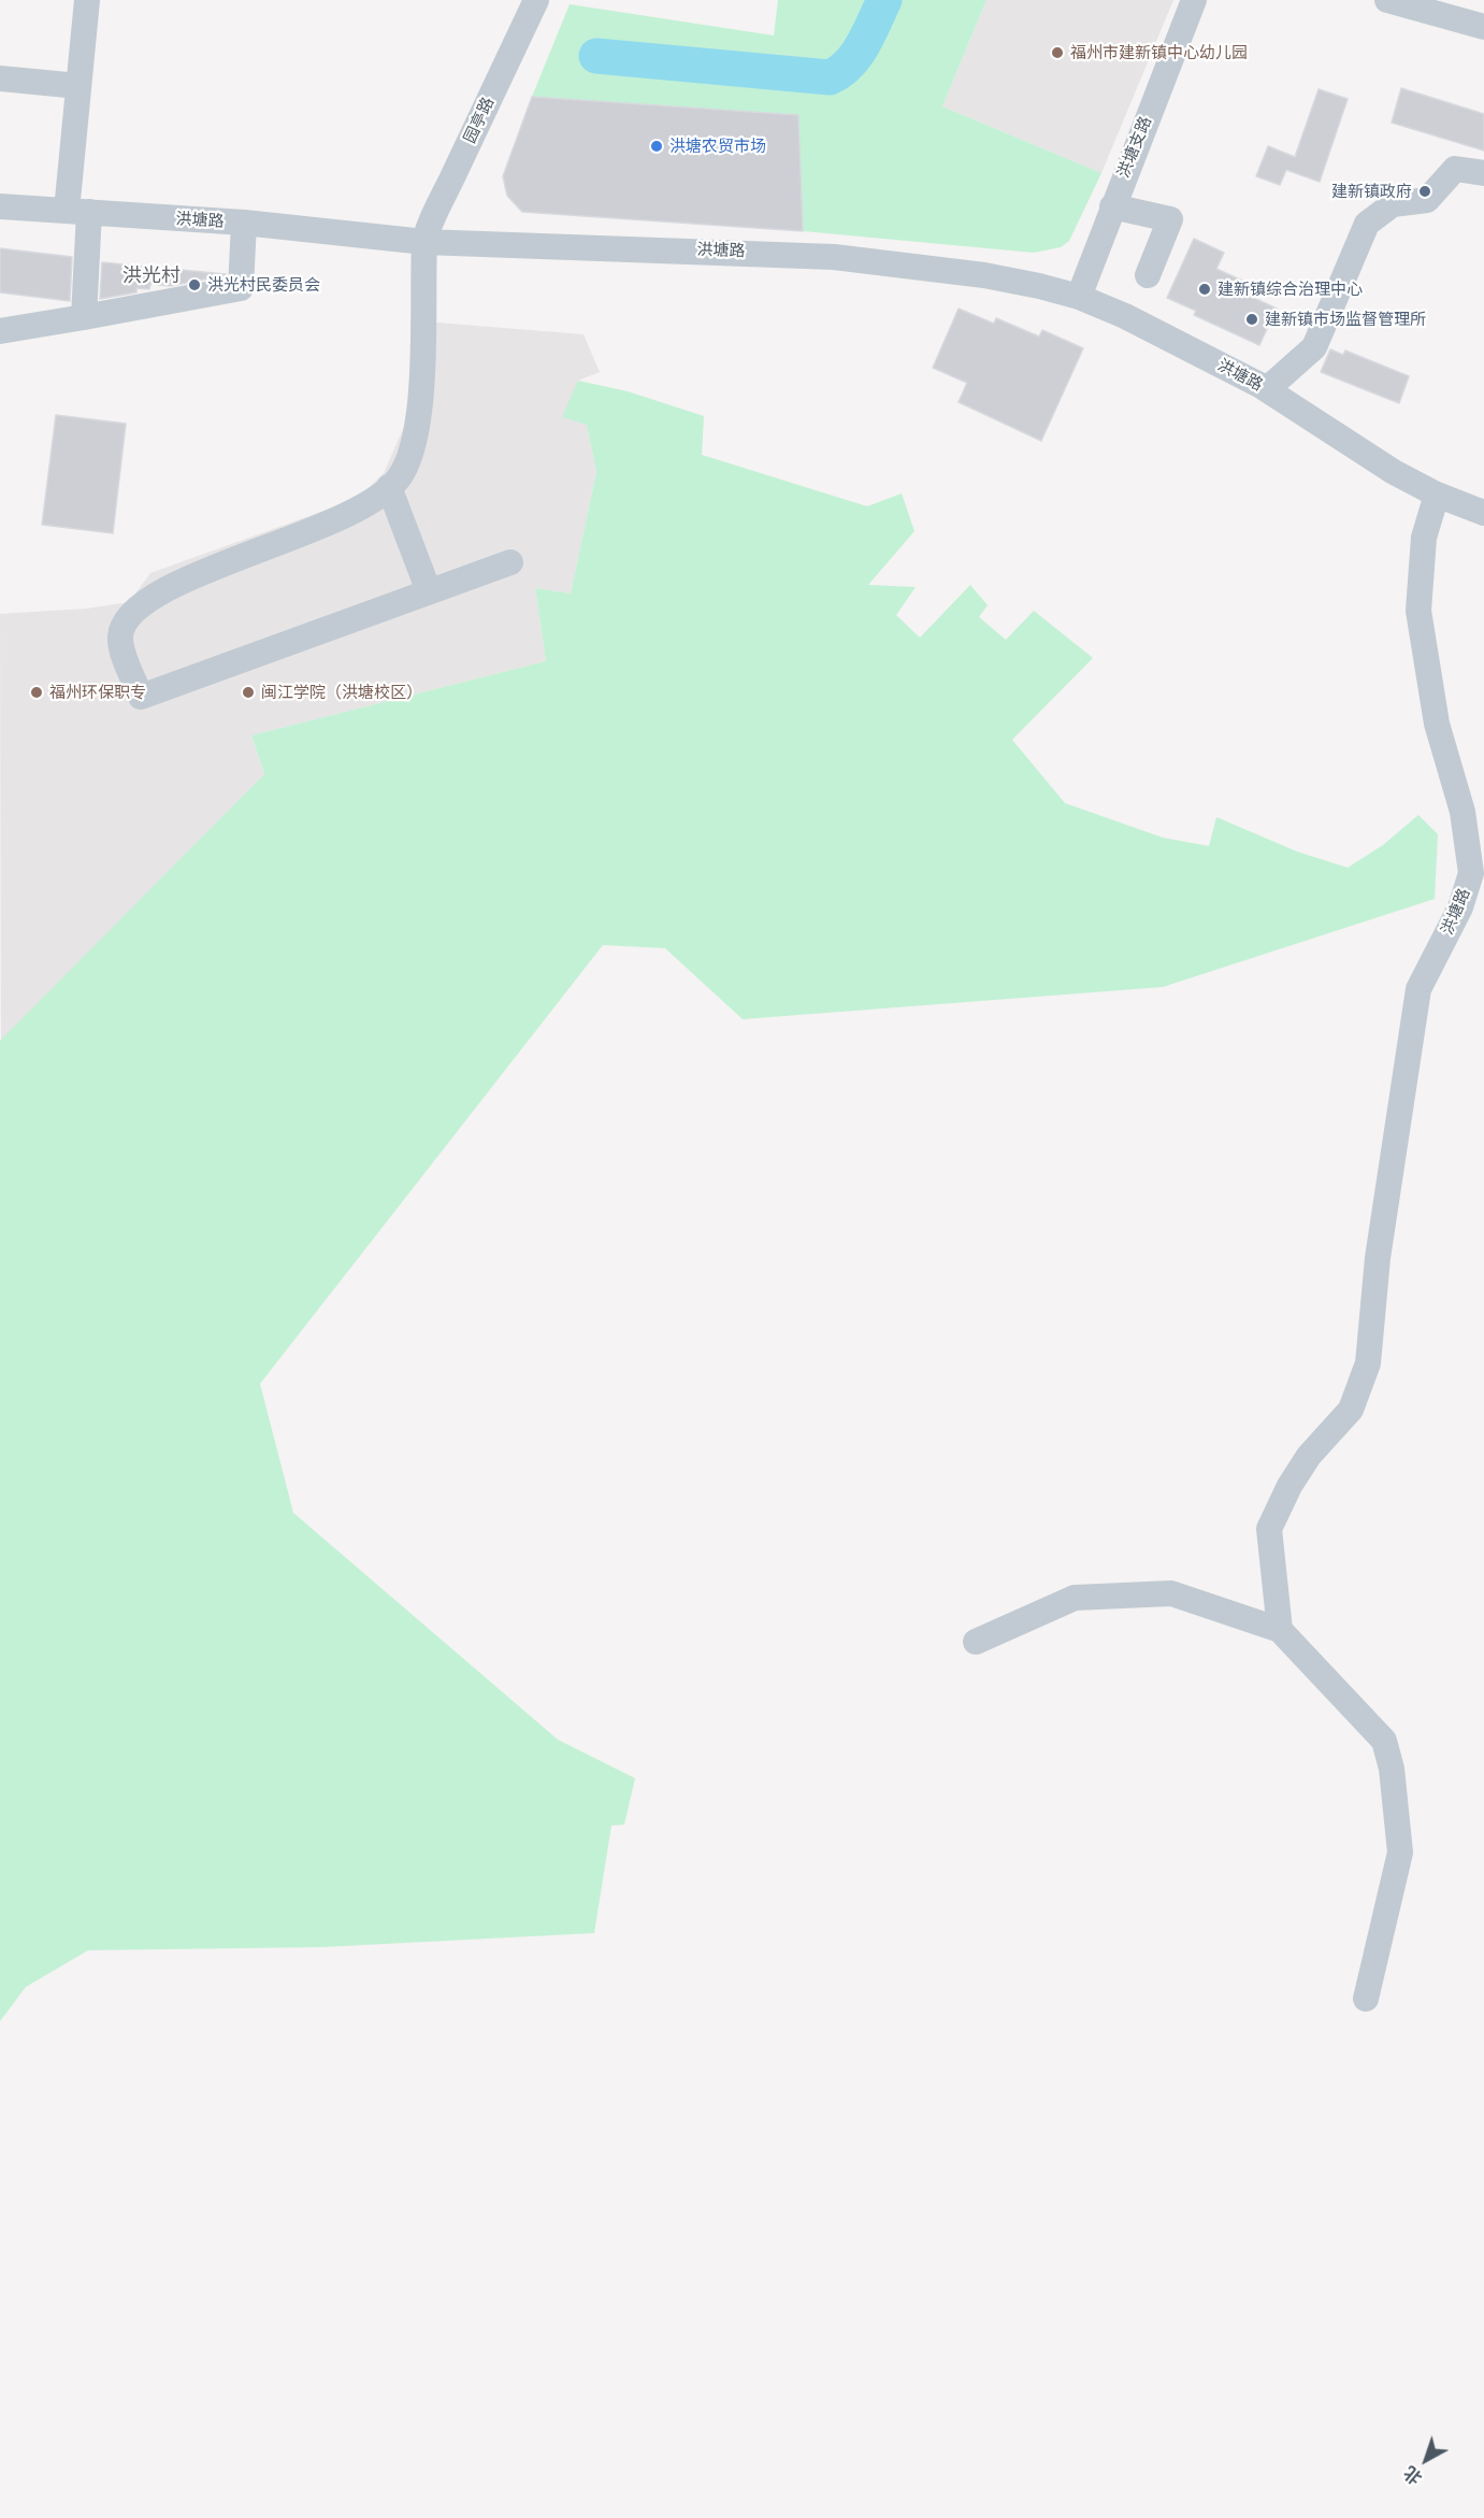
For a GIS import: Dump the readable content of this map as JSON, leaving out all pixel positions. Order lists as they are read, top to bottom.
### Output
{
  "streets": {
    "street": ["园亭路", "洪塘支路", "洪塘路"]
  },
  "crossings": [
    ["园亭路", "洪塘路"],
    ["洪塘支路", "洪塘路"]
  ],
  "districts": ["洪光村"],
  "places": [
    "福州市建新镇中心幼儿园",
    "洪塘农贸市场",
    "建新镇政府",
    "洪光村民委员会",
    "建新镇综合治理中心",
    "建新镇市场监督管理所",
    "福州环保职专",
    "闽江学院（洪塘校区）"
  ],
  "north": "bottom left"
}
